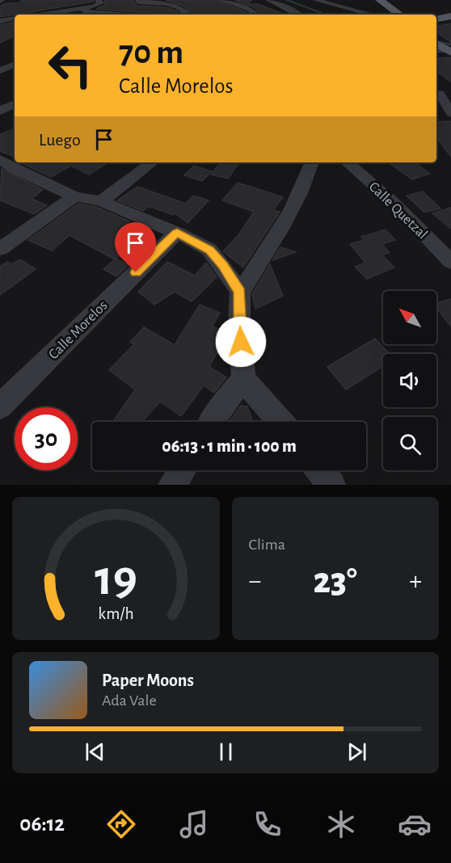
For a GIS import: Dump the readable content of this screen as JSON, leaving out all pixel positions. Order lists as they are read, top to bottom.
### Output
{
  "streets": {
    "street": ["Calle Quetzal", "Calle Morelos"]
  },
  "north": "top left",
  "page": {
    "turn": ["70 m", "Calle Morelos"],
    "then": "Luego",
    "limit": "30",
    "trip": "06:13 · 1 min · 100 m",
    "tile": "Clima",
    "heat": ["−", "23°", "+"],
    "song": ["Paper Moons", "Ada Vale"],
    "tabs": "06:12",
    "gauge": ["19", "km/h"]
  }
}
